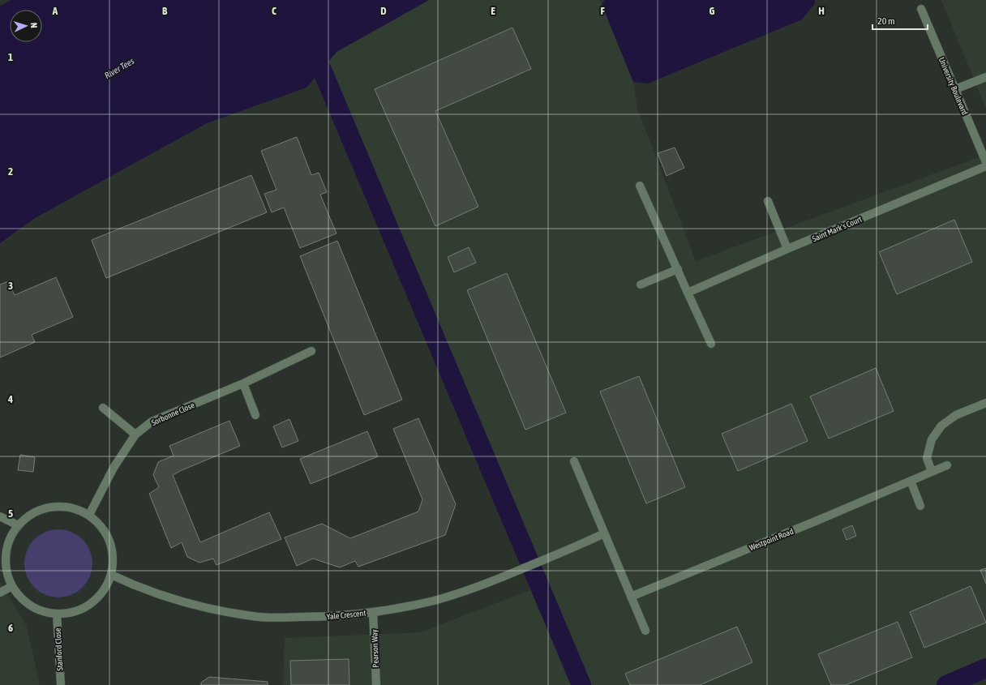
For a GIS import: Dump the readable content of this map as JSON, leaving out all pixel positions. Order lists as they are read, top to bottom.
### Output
{
  "streets": {
    "street": [
      "University Boulevard",
      "Saint Mark's Court",
      "Sorbonne Close",
      "Westpoint Road",
      "Yale Crescent",
      "Pearson Way",
      "Stanford Close"
    ]
  },
  "crossings": [
    ["Sorbonne Close", "Yale Crescent"],
    ["Sorbonne Close", "Stanford Close"],
    ["Yale Crescent", "Pearson Way"],
    ["Yale Crescent", "Stanford Close"]
  ],
  "water": ["River Tees"],
  "scale_bar": "20 m",
  "north": "right",
  "grid": {
    "columns": [
      "A",
      "B",
      "C",
      "D",
      "E",
      "F",
      "G",
      "H"
    ],
    "rows": [
      "1",
      "2",
      "3",
      "4",
      "5",
      "6"
    ]
  }
}
